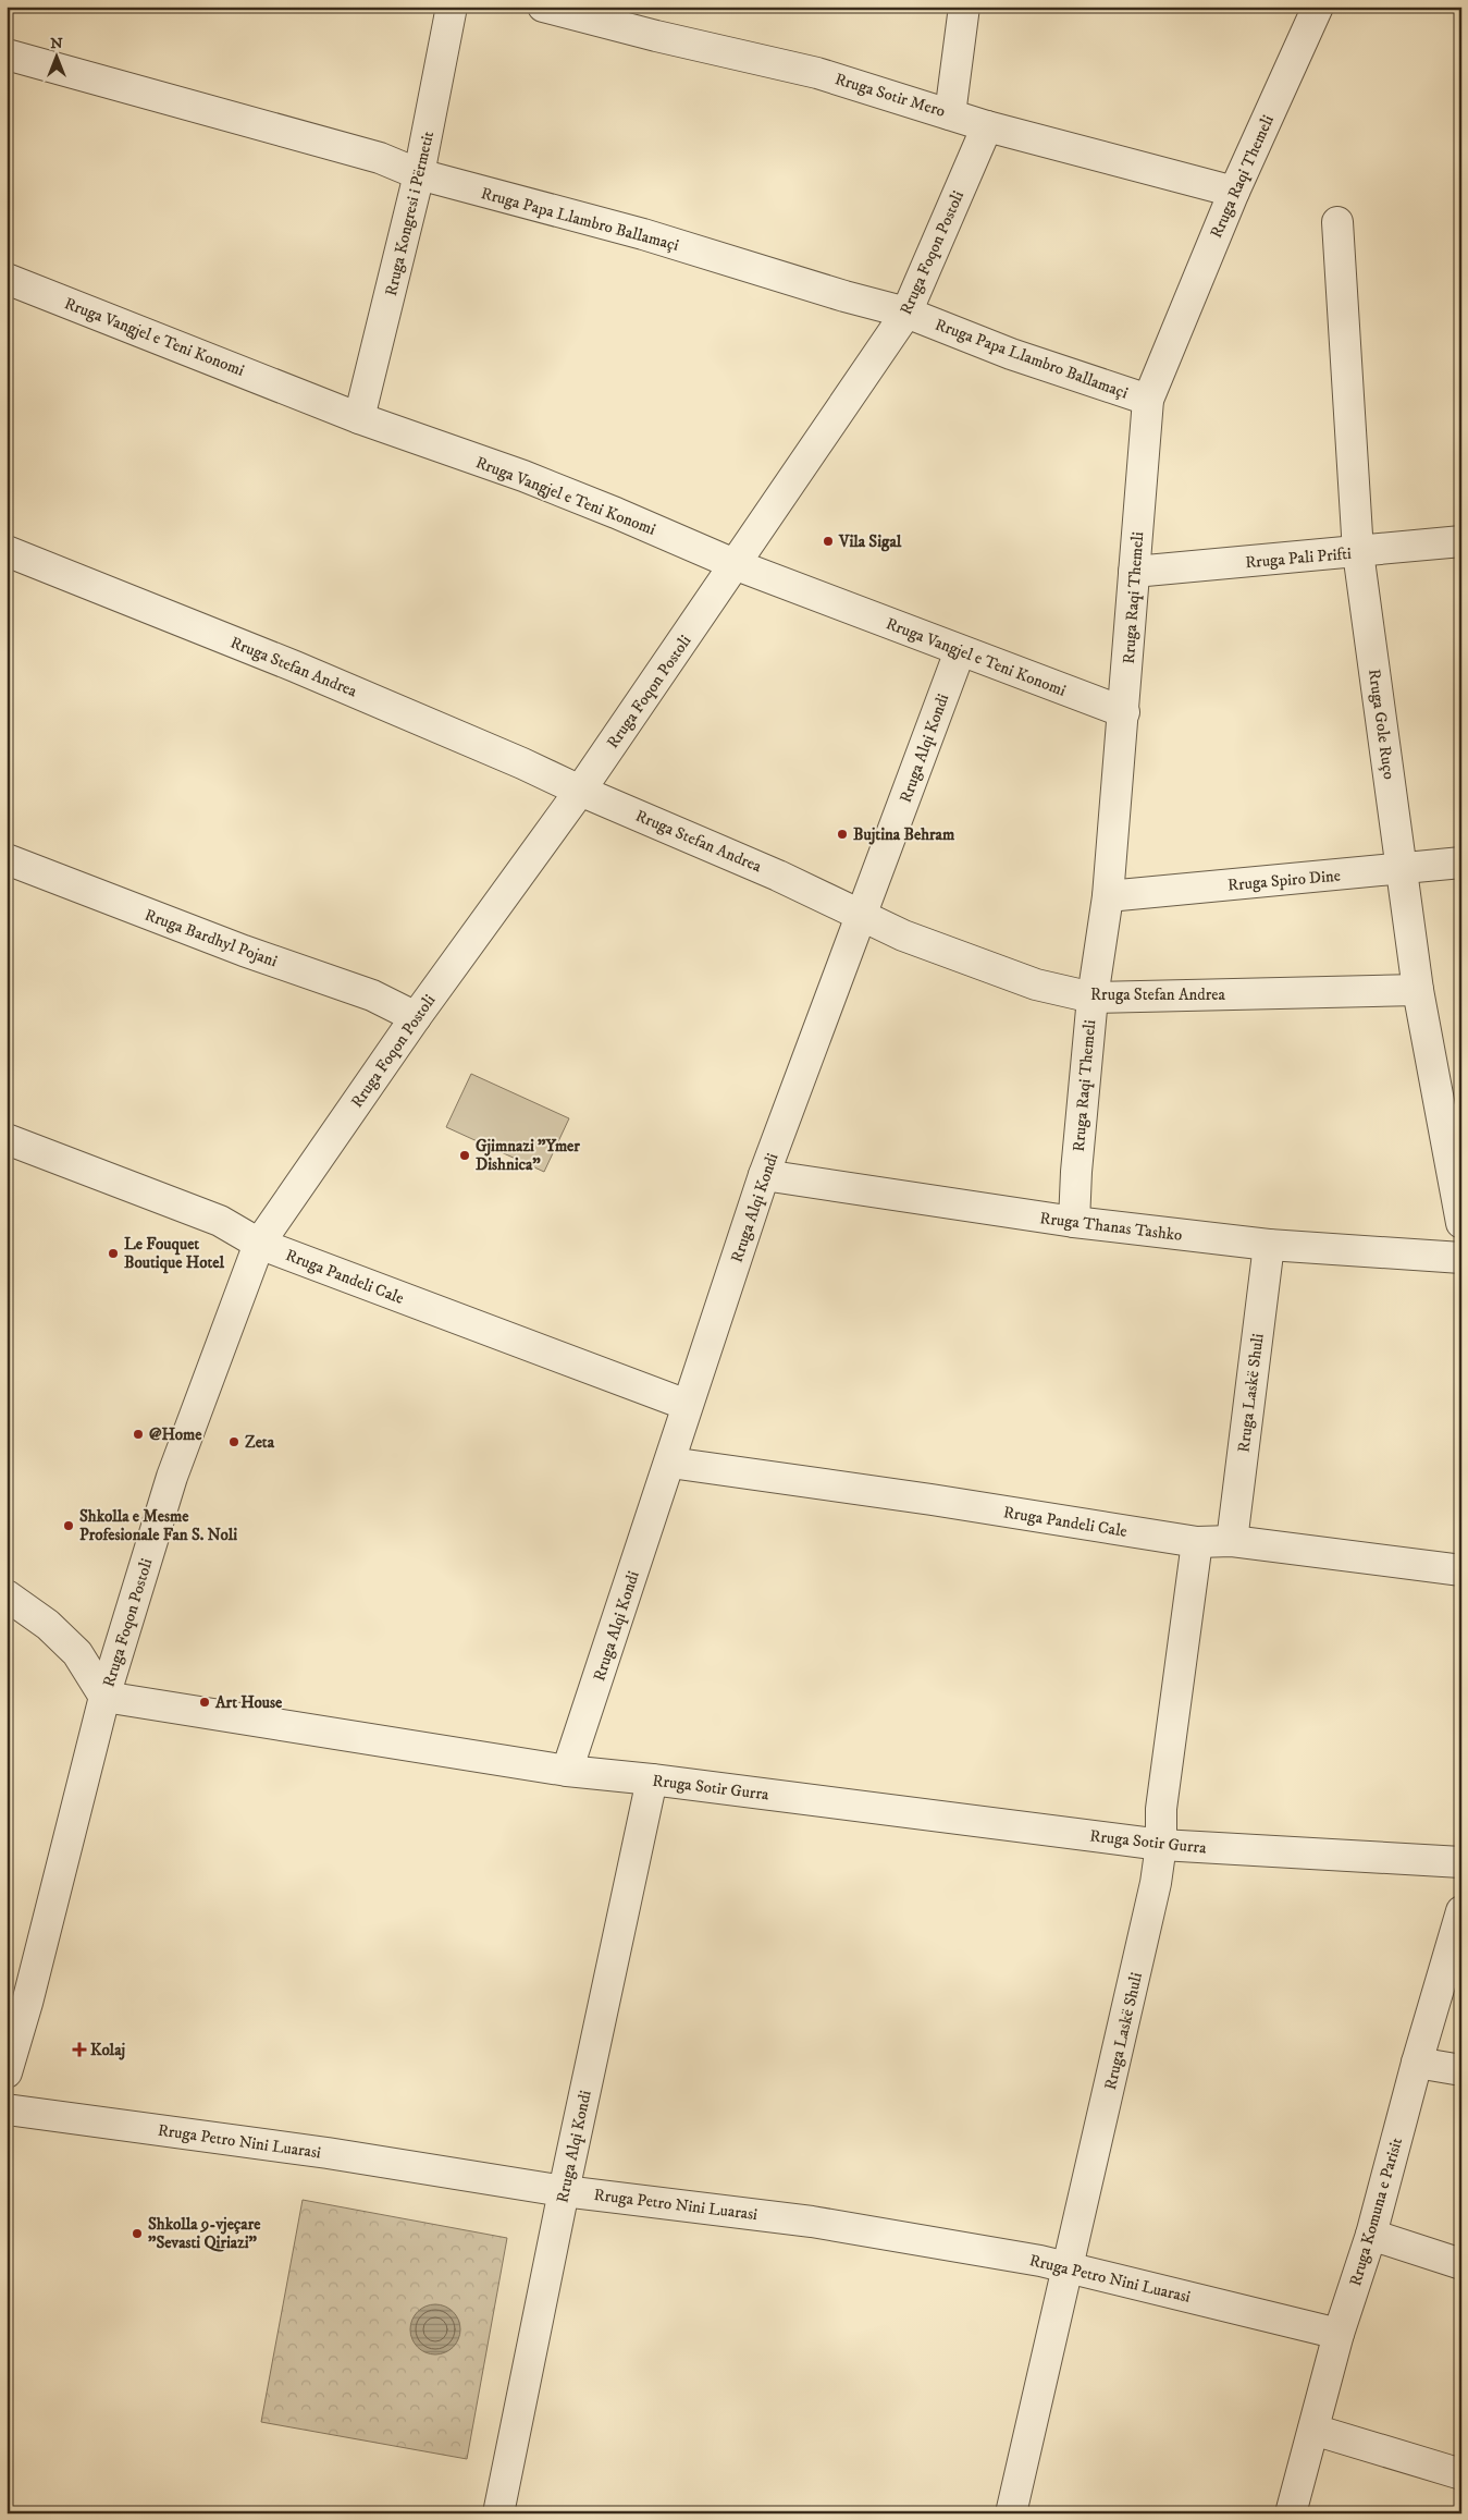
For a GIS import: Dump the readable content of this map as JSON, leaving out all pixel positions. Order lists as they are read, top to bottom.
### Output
{
  "streets": {
    "street": [
      "Rruga Sotir Mero",
      "Rruga Raqi Themeli",
      "Rruga Kongresi i Përmetit",
      "Rruga Papa Llambro Ballamaçi",
      "Rruga Foqon Postoli",
      "Rruga Vangjel e Teni Konomi",
      "Rruga Pali Prifti",
      "Rruga Stefan Andrea",
      "Rruga Gole Ruço",
      "Rruga Alqi Kondi",
      "Rruga Spiro Dine",
      "Rruga Bardhyl Pojani",
      "Rruga Thanas Tashko",
      "Rruga Pandeli Cale",
      "Rruga Laskë Shuli",
      "Rruga Sotir Gurra",
      "Rruga Petro Nini Luarasi",
      "Rruga Komuna e Parisit"
    ]
  },
  "crossings": [
    ["Rruga Sotir Mero", "Rruga Raqi Themeli"],
    ["Rruga Sotir Mero", "Rruga Foqon Postoli"],
    ["Rruga Raqi Themeli", "Rruga Papa Llambro Ballamaçi"],
    ["Rruga Raqi Themeli", "Rruga Vangjel e Teni Konomi"],
    ["Rruga Raqi Themeli", "Rruga Pali Prifti"],
    ["Rruga Raqi Themeli", "Rruga Stefan Andrea"],
    ["Rruga Raqi Themeli", "Rruga Spiro Dine"],
    ["Rruga Raqi Themeli", "Rruga Thanas Tashko"],
    ["Rruga Kongresi i Përmetit", "Rruga Papa Llambro Ballamaçi"],
    ["Rruga Kongresi i Përmetit", "Rruga Vangjel e Teni Konomi"],
    ["Rruga Papa Llambro Ballamaçi", "Rruga Foqon Postoli"],
    ["Rruga Foqon Postoli", "Rruga Vangjel e Teni Konomi"],
    ["Rruga Foqon Postoli", "Rruga Stefan Andrea"],
    ["Rruga Foqon Postoli", "Rruga Bardhyl Pojani"],
    ["Rruga Foqon Postoli", "Rruga Pandeli Cale"],
    ["Rruga Foqon Postoli", "Rruga Sotir Gurra"],
    ["Rruga Vangjel e Teni Konomi", "Rruga Alqi Kondi"],
    ["Rruga Pali Prifti", "Rruga Gole Ruço"],
    ["Rruga Stefan Andrea", "Rruga Gole Ruço"],
    ["Rruga Stefan Andrea", "Rruga Alqi Kondi"],
    ["Rruga Gole Ruço", "Rruga Spiro Dine"],
    ["Rruga Alqi Kondi", "Rruga Thanas Tashko"],
    ["Rruga Alqi Kondi", "Rruga Pandeli Cale"],
    ["Rruga Alqi Kondi", "Rruga Sotir Gurra"],
    ["Rruga Alqi Kondi", "Rruga Petro Nini Luarasi"],
    ["Rruga Thanas Tashko", "Rruga Laskë Shuli"],
    ["Rruga Pandeli Cale", "Rruga Laskë Shuli"],
    ["Rruga Laskë Shuli", "Rruga Sotir Gurra"],
    ["Rruga Laskë Shuli", "Rruga Petro Nini Luarasi"],
    ["Rruga Petro Nini Luarasi", "Rruga Komuna e Parisit"]
  ],
  "places": {
    "other": [
      "Vila Sigal",
      "Bujtina Behram",
      "Gjimnazi \"Ymer Dishnica\"",
      "Le Fouquet Boutique Hotel",
      "@Home",
      "Zeta",
      "Shkolla e Mesme Profesionale Fan S. Noli",
      "Art House",
      "Shkolla 9-vjeçare \"Sevasti Qiriazi\""
    ],
    "health": ["Kolaj"]
  },
  "north": "top"
}
